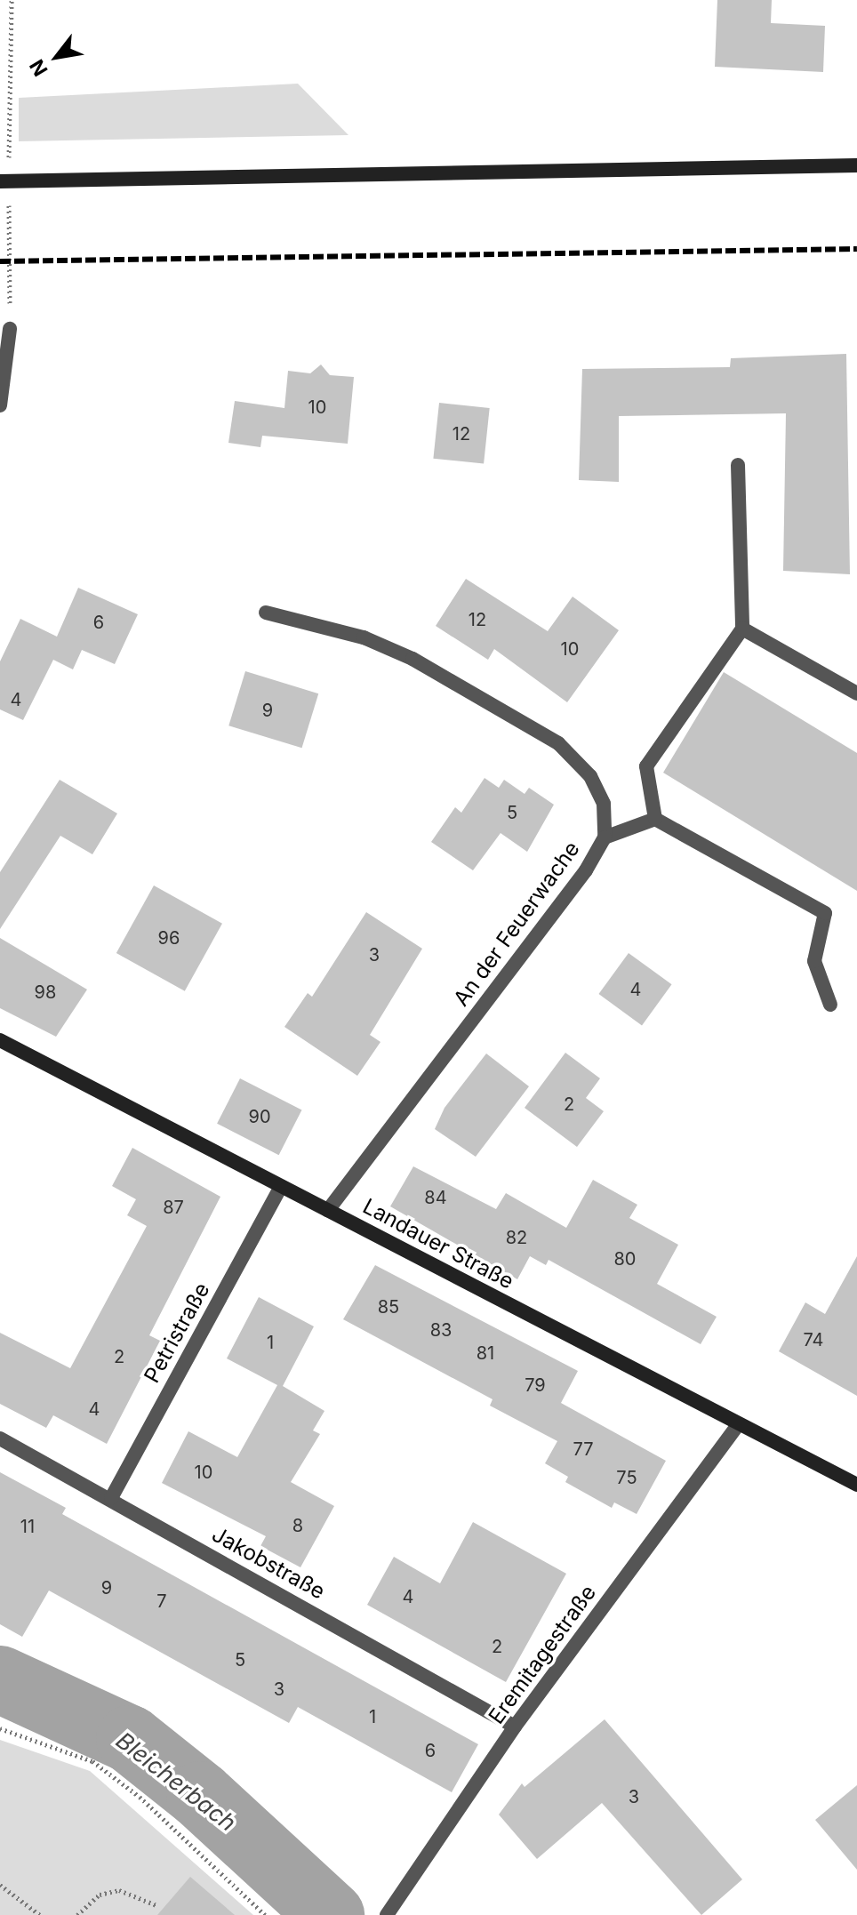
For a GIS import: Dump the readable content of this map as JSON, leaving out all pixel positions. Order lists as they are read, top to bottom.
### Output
{
  "streets": {
    "main road": ["Landauer Straße"],
    "street": [
      "An der Feuerwache",
      "Petristraße",
      "Jakobstraße",
      "Eremitagestraße"
    ]
  },
  "crossings": [
    ["An der Feuerwache", "Landauer Straße"],
    ["Landauer Straße", "Petristraße"],
    ["Landauer Straße", "Eremitagestraße"],
    ["Petristraße", "Jakobstraße"],
    ["Jakobstraße", "Eremitagestraße"]
  ],
  "water": ["Bleicherbach"],
  "house_numbers": [
    "10",
    "12",
    "12",
    "6",
    "10",
    "4",
    "9",
    "5",
    "96",
    "3",
    "4",
    "98",
    "2",
    "90",
    "84",
    "87",
    "82",
    "80",
    "85",
    "83",
    "74",
    "1",
    "81",
    "2",
    "79",
    "4",
    "77",
    "10",
    "75",
    "8",
    "11",
    "9",
    "4",
    "7",
    "2",
    "5",
    "3",
    "1",
    "6",
    "3"
  ],
  "north": "bottom left"
}
